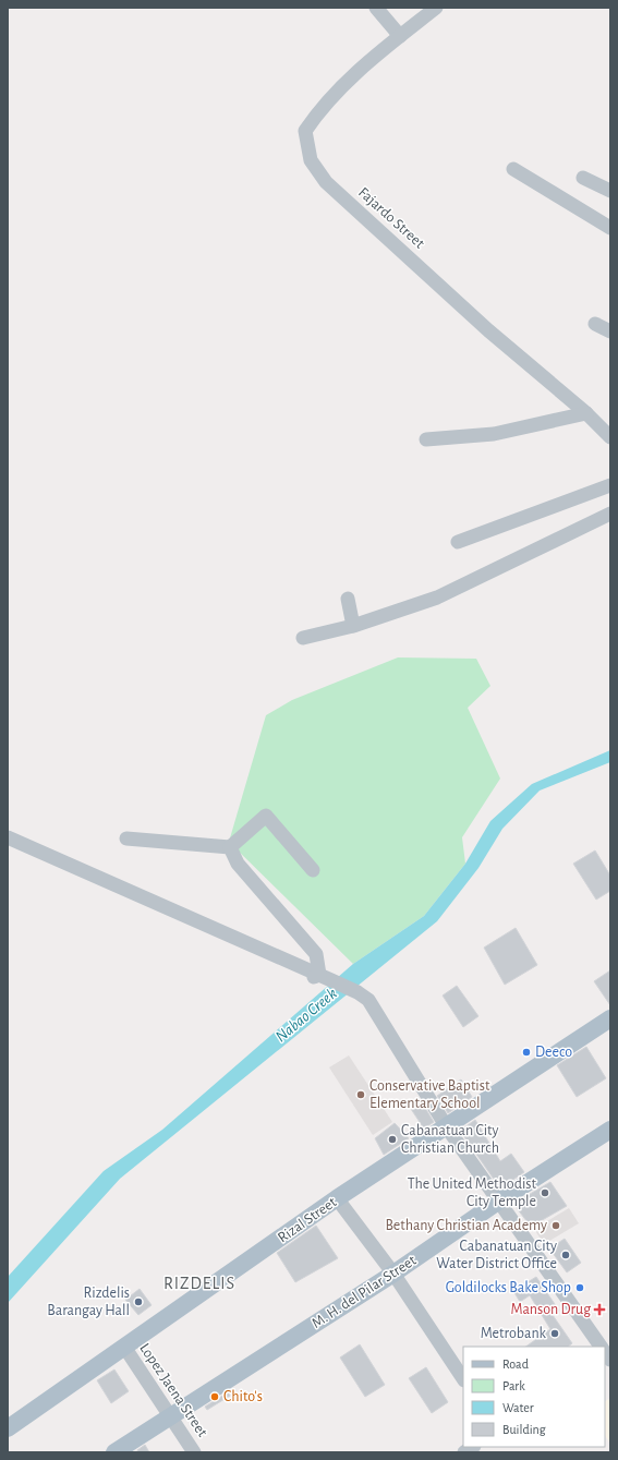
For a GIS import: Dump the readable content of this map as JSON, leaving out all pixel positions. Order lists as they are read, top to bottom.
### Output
{
  "streets": {
    "main road": ["Rizal Street", "M. H. del Pilar Street"],
    "street": ["Fajardo Street", "Lopez Jaena Street"]
  },
  "crossings": [
    ["Rizal Street", "Lopez Jaena Street"],
    ["M. H. del Pilar Street", "Lopez Jaena Street"]
  ],
  "districts": ["RIZDELIS"],
  "water": ["Nabao Creek"],
  "places": {
    "other": [
      "Deeco",
      "Conservative Baptist Elementary School",
      "Cabanatuan City Christian Church",
      "The United Methodist City Temple",
      "Bethany Christian Academy",
      "Cabanatuan City Water District Office",
      "Goldilocks Bake Shop",
      "Rizdelis Barangay Hall",
      "Metrobank",
      "Chito's"
    ],
    "health": ["Manson Drug"]
  },
  "legend": [
    "Road",
    "Park",
    "Water",
    "Building"
  ]
}
